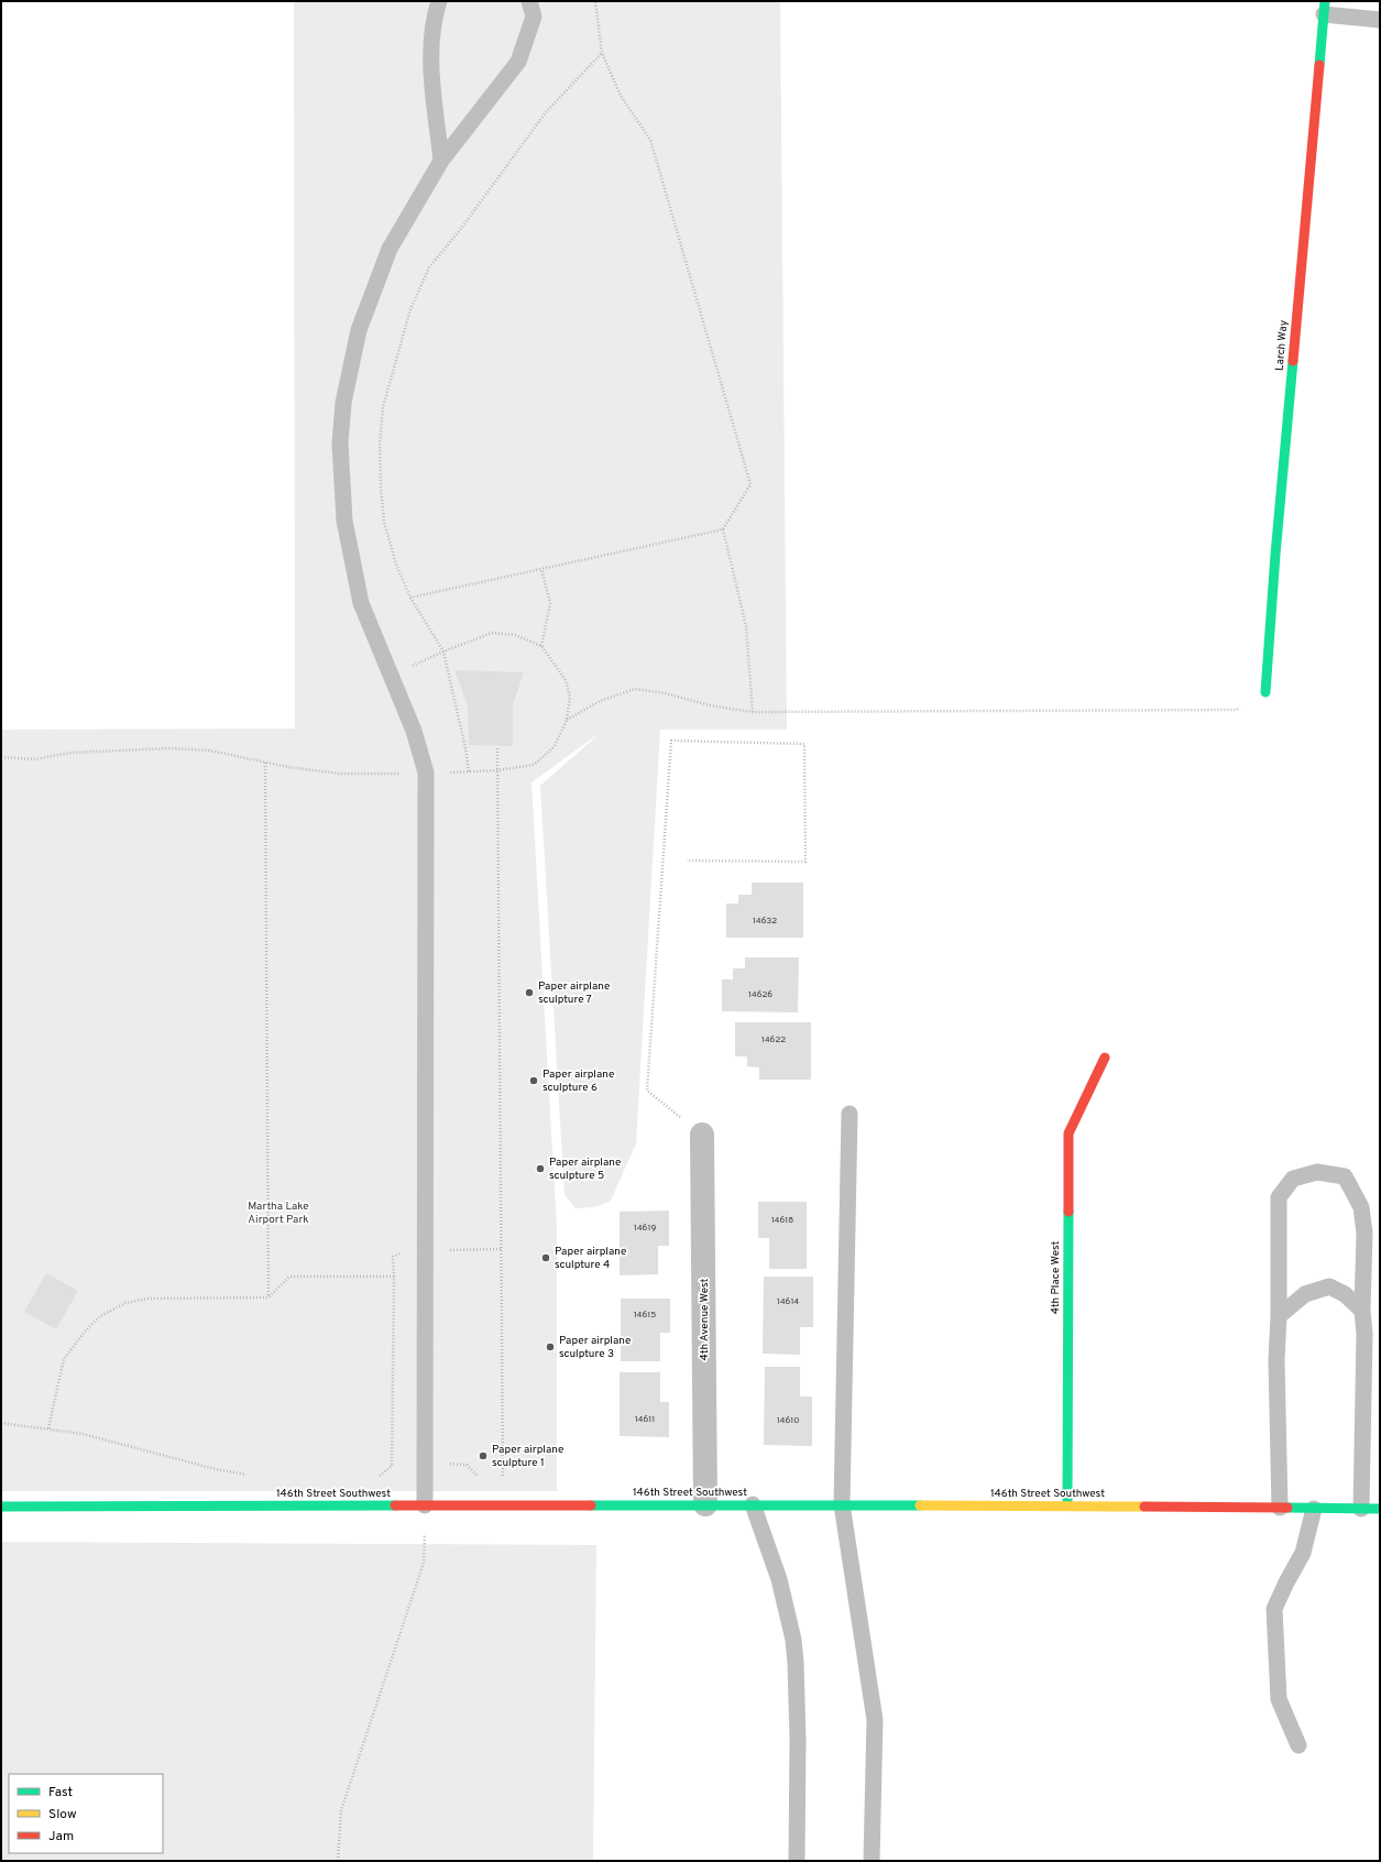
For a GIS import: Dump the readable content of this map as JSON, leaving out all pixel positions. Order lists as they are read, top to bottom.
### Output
{
  "streets": {
    "street": [
      "Larch Way",
      "4th Place West",
      "4th Avenue West",
      "146th Street Southwest"
    ]
  },
  "crossings": [
    ["4th Place West", "146th Street Southwest"],
    ["4th Avenue West", "146th Street Southwest"]
  ],
  "parks": ["Martha Lake Airport Park"],
  "places": [
    "Paper airplane sculpture 7",
    "Paper airplane sculpture 6",
    "Paper airplane sculpture 5",
    "Paper airplane sculpture 4",
    "Paper airplane sculpture 3",
    "Paper airplane sculpture 1"
  ],
  "house_numbers": [
    "14632",
    "14626",
    "14622",
    "14618",
    "14619",
    "14614",
    "14615",
    "14611",
    "14610"
  ],
  "legend": ["Fast", "Slow", "Jam"]
}
